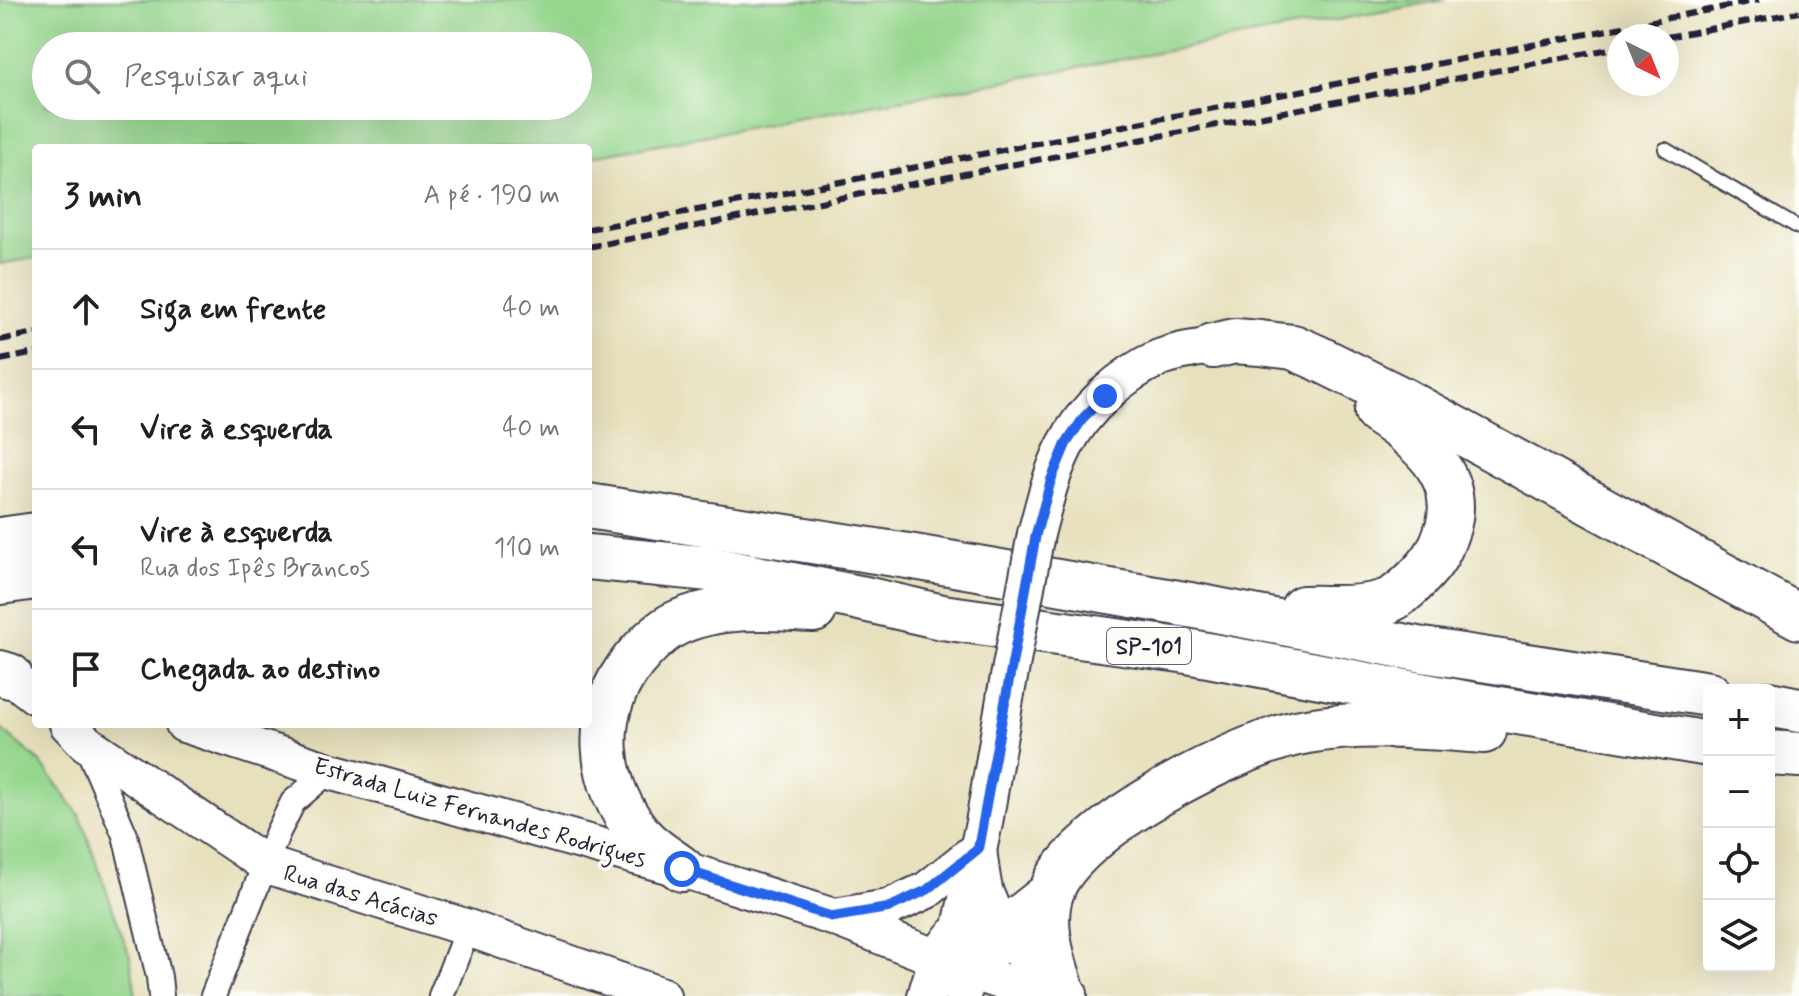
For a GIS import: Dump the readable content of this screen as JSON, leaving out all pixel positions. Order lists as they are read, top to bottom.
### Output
{
  "streets": {
    "highway": ["SP-101"],
    "street": ["Estrada Luiz Fernandes Rodrigues", "Rua das Acácias"]
  },
  "north": "bottom right",
  "page": {
    "search": "Pesquisar aqui",
    "heading": ["3 min", "A pé · 190 m"],
    "list": [
      ["Siga em frente", "40 m"],
      ["Vire à esquerda", "40 m"],
      ["Vire à esquerda", "Rua dos Ipês Brancos", "110 m"],
      "Chegada ao destino"
    ],
    "map_buttons": ["+", "−"]
  }
}
